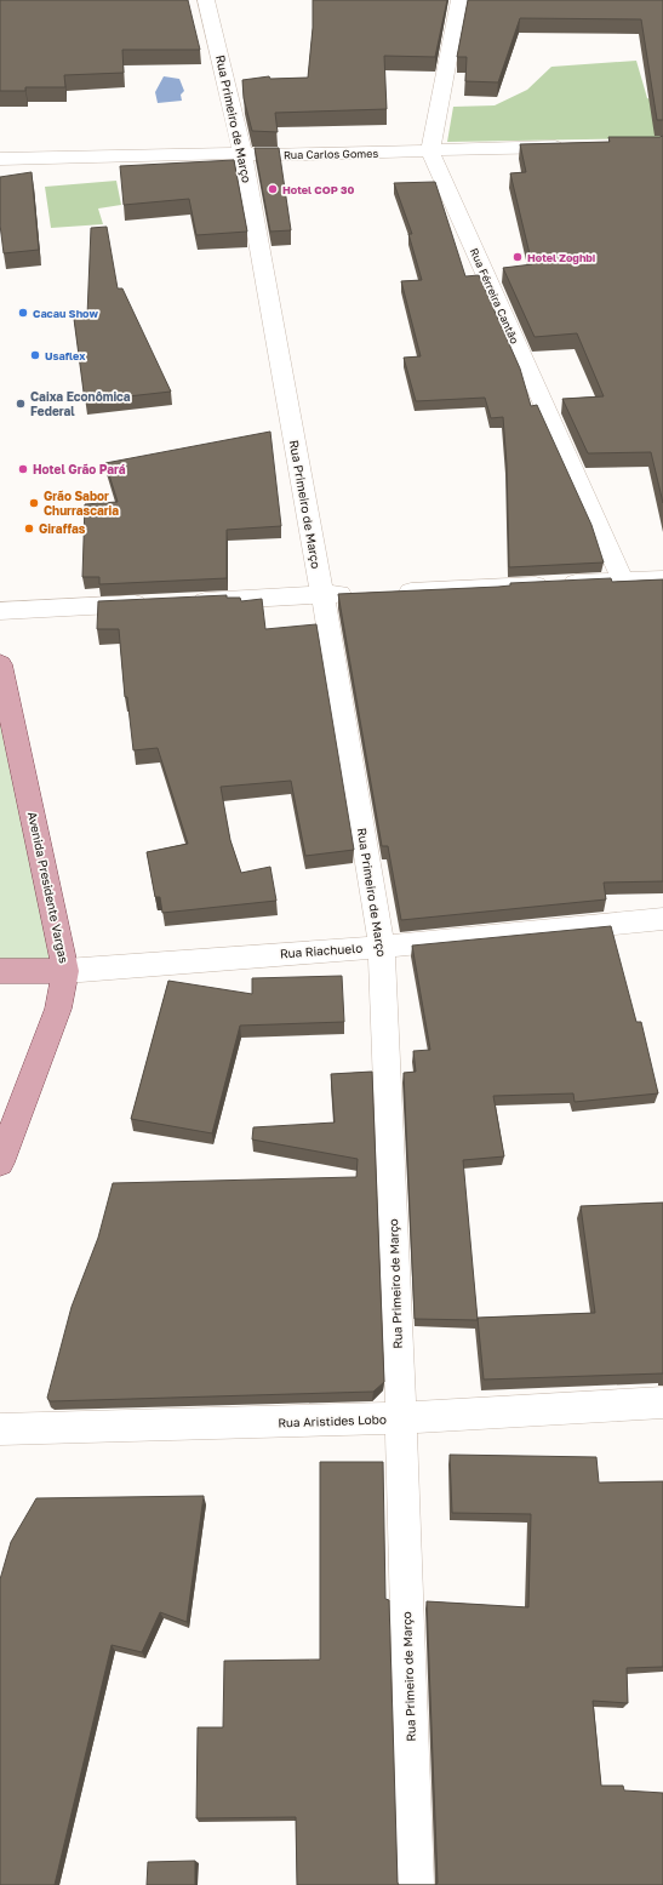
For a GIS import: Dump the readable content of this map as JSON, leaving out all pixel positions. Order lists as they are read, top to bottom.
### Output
{
  "streets": {
    "main road": ["Avenida Presidente Vargas"],
    "street": [
      "Rua Primeiro de Março",
      "Rua Carlos Gomes",
      "Rua Férreira Cantão",
      "Rua Riachuelo",
      "Rua Aristides Lobo"
    ]
  },
  "crossings": [
    ["Rua Primeiro de Março", "Rua Carlos Gomes"],
    ["Rua Primeiro de Março", "Rua Riachuelo"],
    ["Rua Primeiro de Março", "Rua Aristides Lobo"],
    ["Rua Carlos Gomes", "Rua Férreira Cantão"],
    ["Avenida Presidente Vargas", "Rua Riachuelo"]
  ],
  "places": [
    "Hotel COP 30",
    "Hotel Zoghbi",
    "Cacau Show",
    "Usaflex",
    "Caixa Econômica Federal",
    "Hotel Grão Pará",
    "Grão Sabor Churrascaria",
    "Giraffas"
  ]
}
